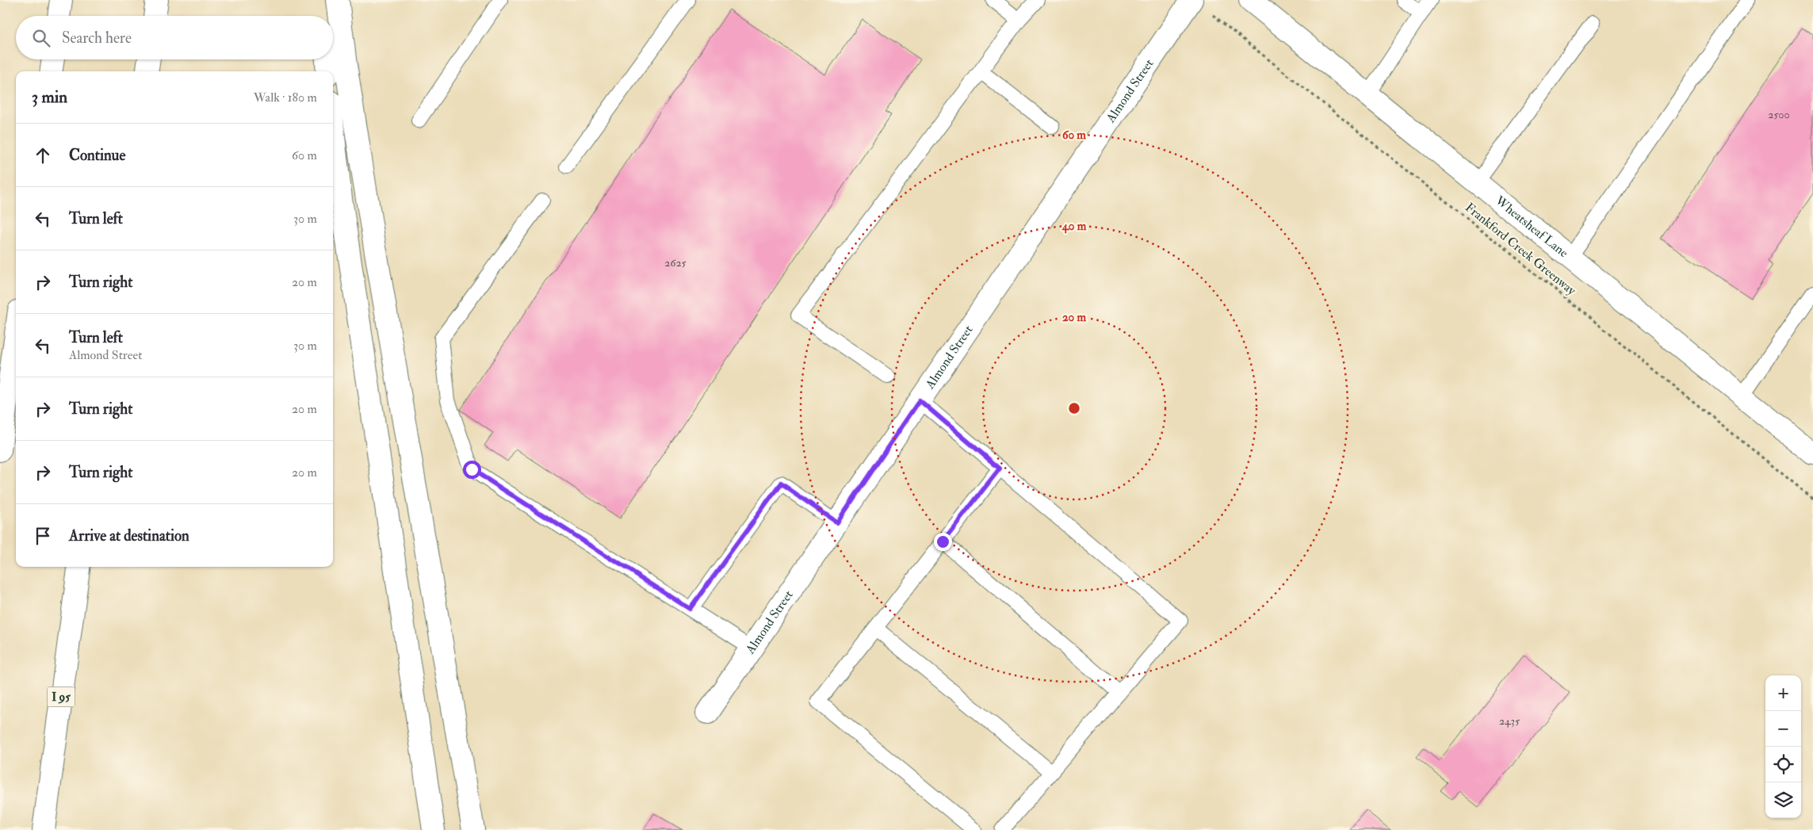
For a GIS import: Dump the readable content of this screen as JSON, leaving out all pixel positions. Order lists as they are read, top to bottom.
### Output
{
  "streets": {
    "main road": ["Almond Street", "Wheatsheaf Lane", "I 95"],
    "path": ["Frankford Creek Greenway"]
  },
  "house_numbers": ["2500", "2625", "2435"],
  "page": {
    "search": "Search here",
    "heading": ["3 min", "Walk · 180 m"],
    "list": [
      ["Continue", "60 m"],
      ["Turn left", "30 m"],
      ["Turn right", "20 m"],
      ["Turn left", "Almond Street", "30 m"],
      ["Turn right", "20 m"],
      ["Turn right", "20 m"],
      "Arrive at destination"
    ],
    "map_buttons": ["+", "−"]
  },
  "rings": ["60 m", "40 m", "20 m"]
}
